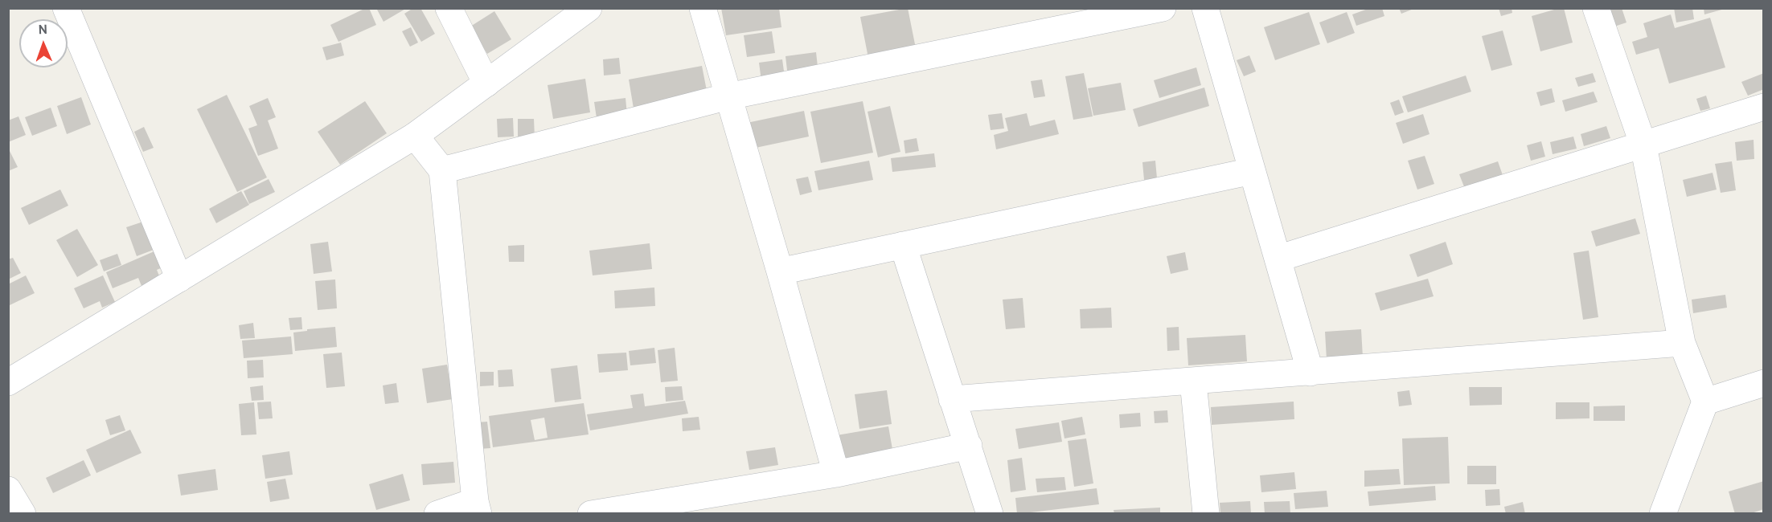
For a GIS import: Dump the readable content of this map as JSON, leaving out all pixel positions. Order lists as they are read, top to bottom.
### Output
{
  "north": "top"
}
